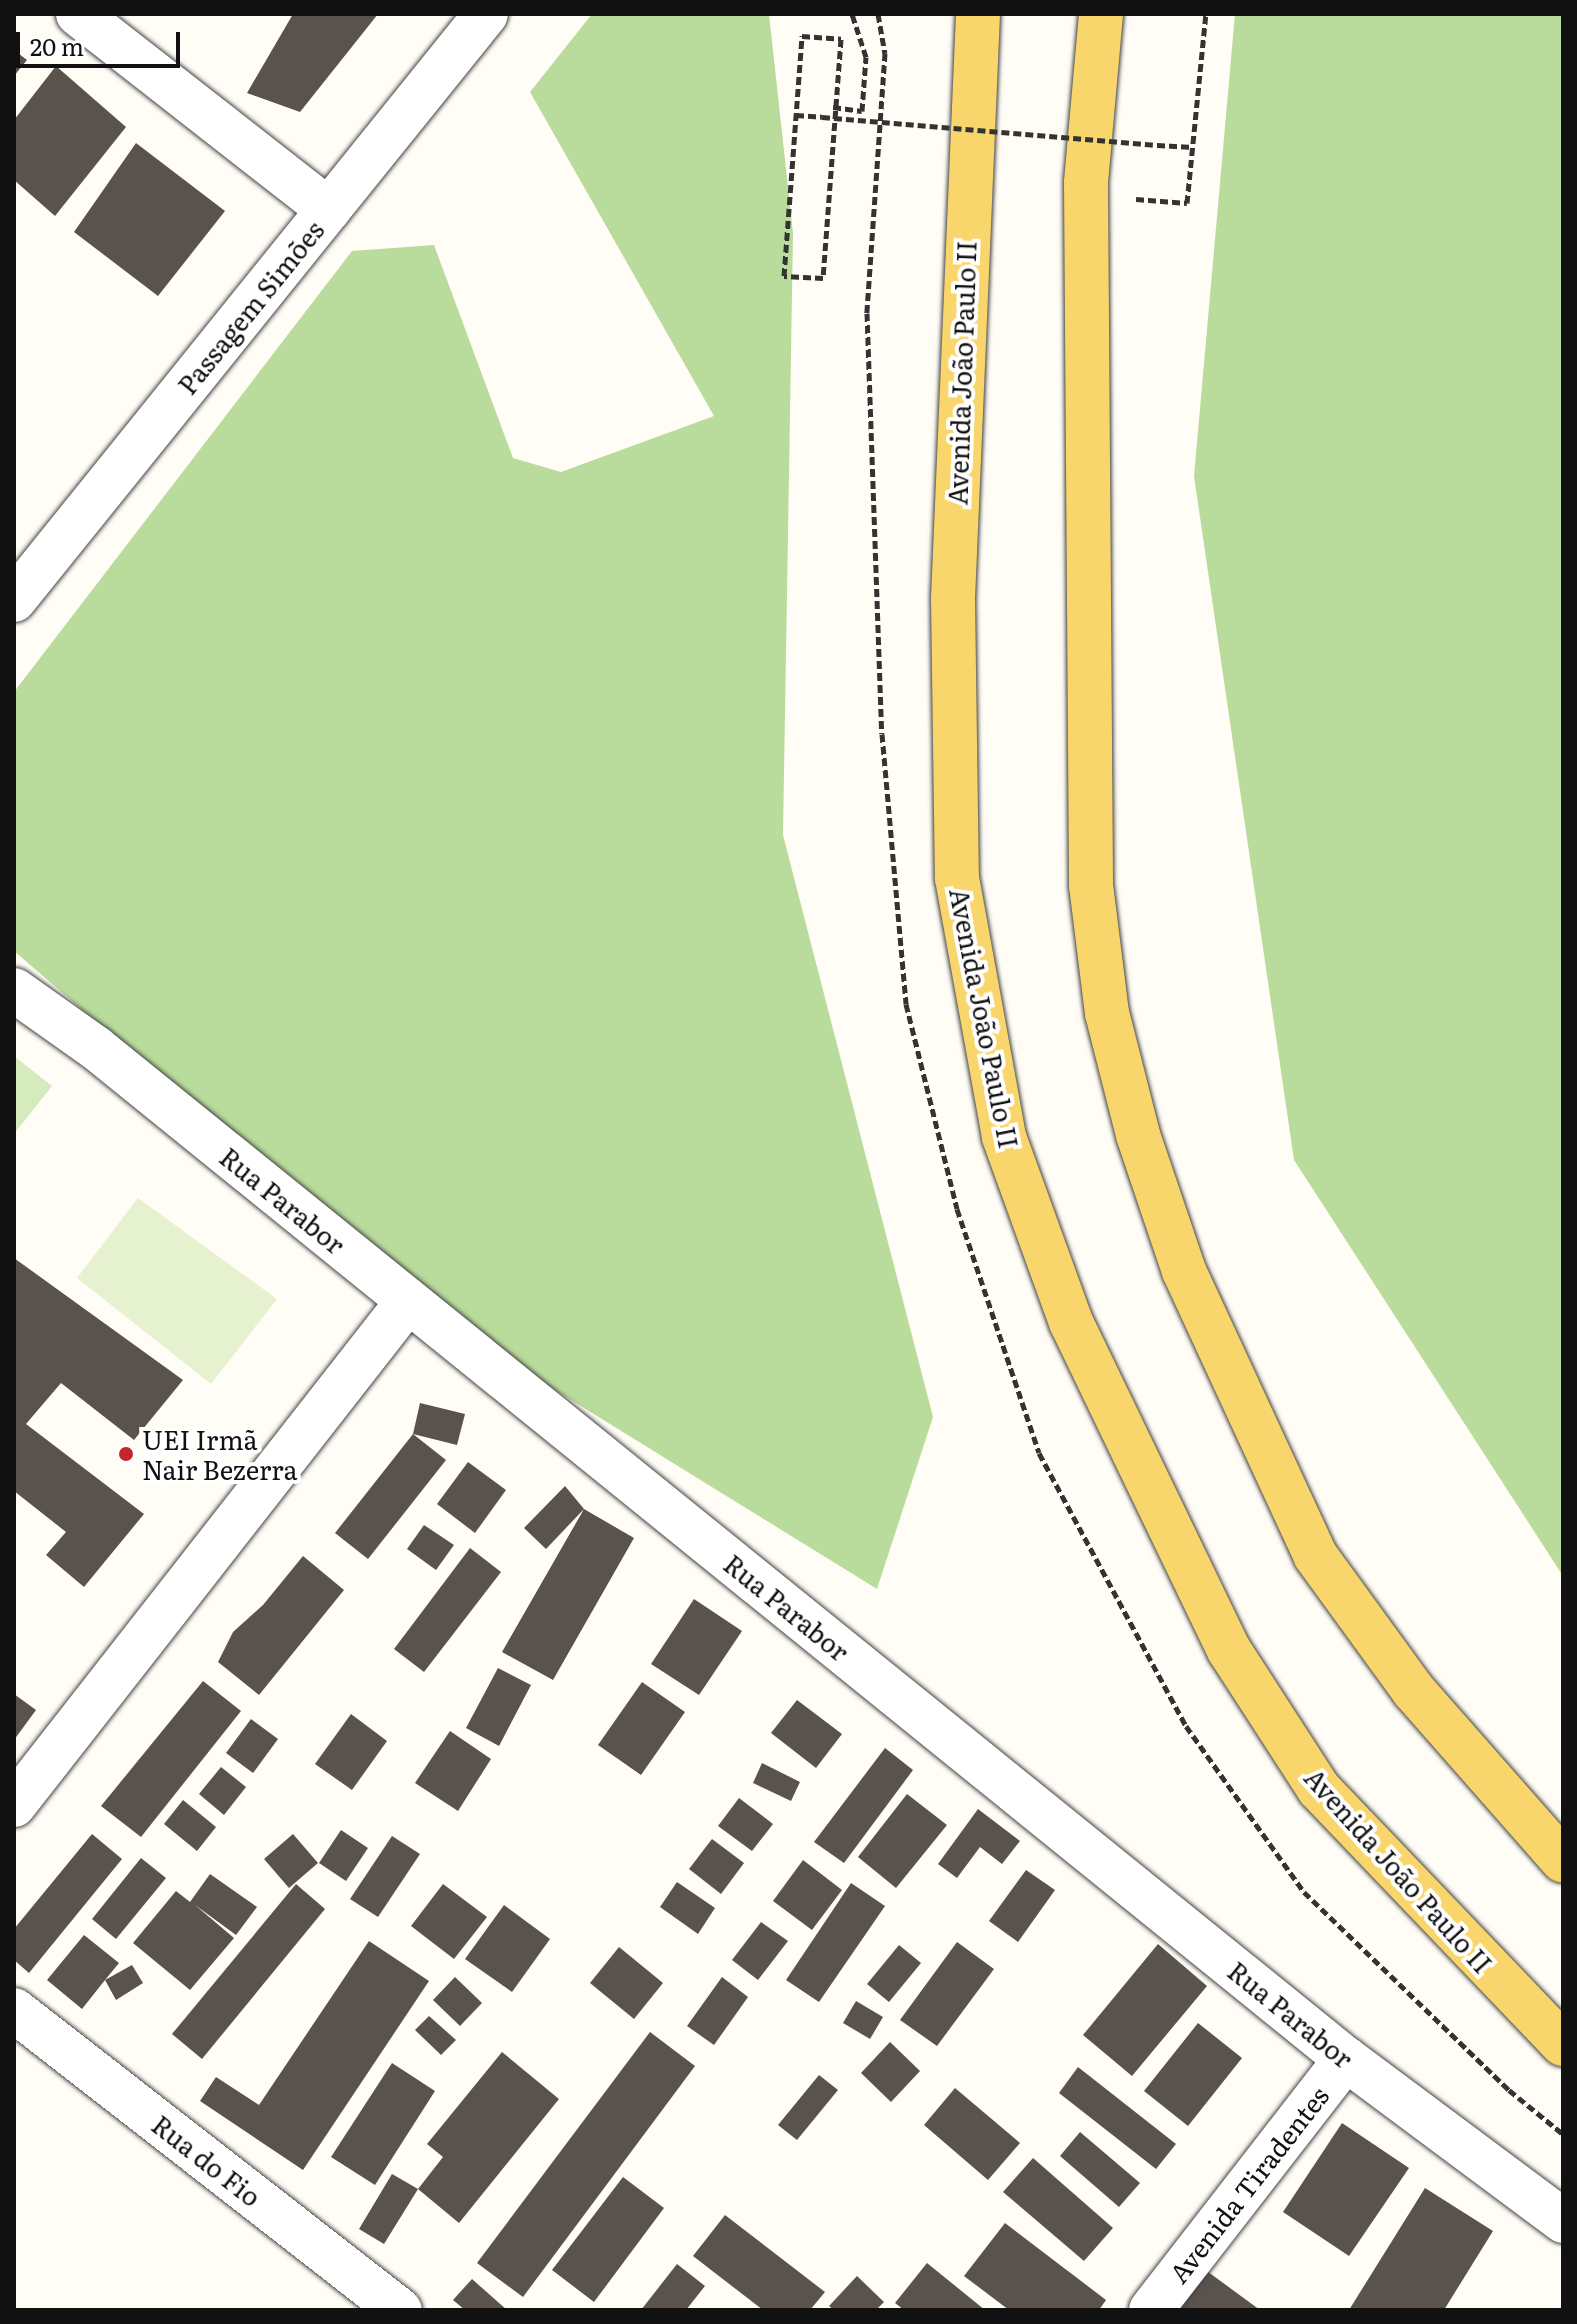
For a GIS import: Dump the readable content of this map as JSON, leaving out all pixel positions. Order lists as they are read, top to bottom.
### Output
{
  "streets": {
    "main road": ["Avenida João Paulo II"],
    "street": [
      "Passagem Simões",
      "Rua Parabor",
      "Rua do Fio",
      "Avenida Tiradentes"
    ]
  },
  "crossings": [
    ["Rua Parabor", "Avenida Tiradentes"]
  ],
  "places": ["UEI Irmã Nair Bezerra"],
  "scale_bar": "20 m"
}
